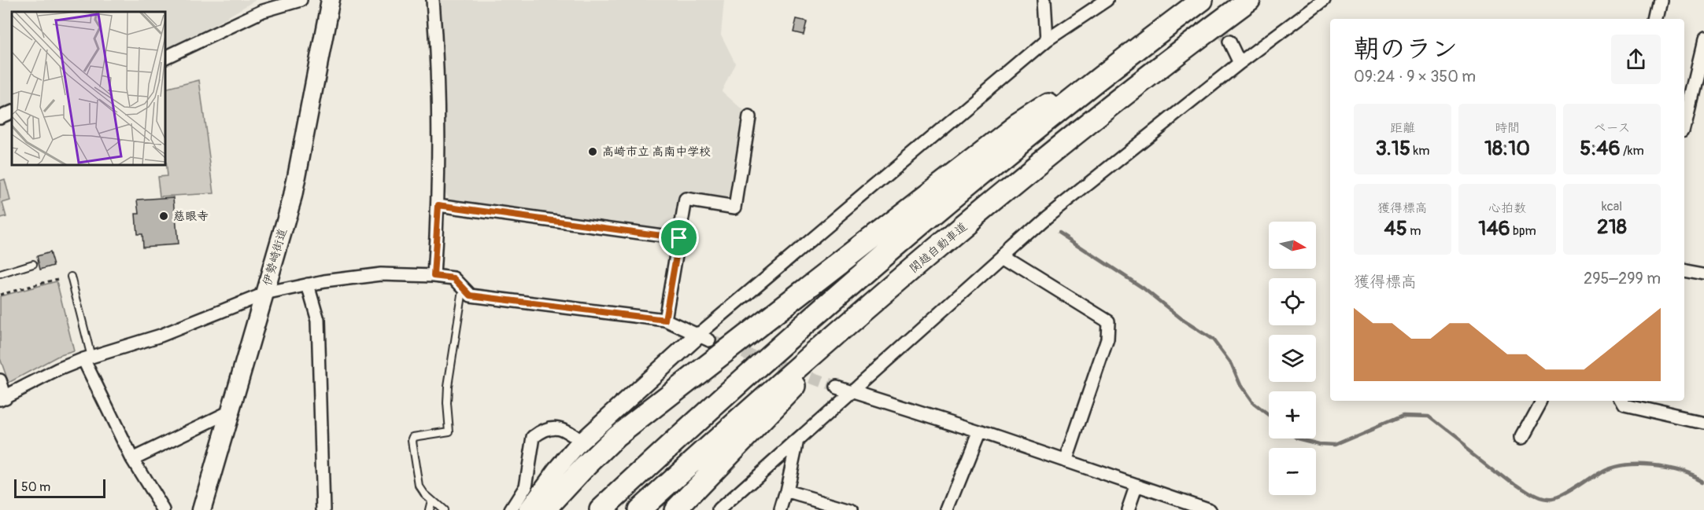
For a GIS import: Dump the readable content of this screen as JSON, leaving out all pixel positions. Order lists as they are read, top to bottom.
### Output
{
  "streets": {
    "highway": ["関越自動車道"],
    "main road": ["伊勢崎街道"]
  },
  "places": ["高崎市立 高南中学校", "慈眼寺"],
  "scale_bar": "50 m",
  "north": "right",
  "page": {
    "heading": ["朝のラン", "09:24 · 9 × 350 m"],
    "stats": [
      ["距離", "3.15 km"],
      ["時間", "18:10"],
      ["ペース", "5:46 /km"],
      ["獲得標高", "45 m"],
      ["心拍数", "146 bpm"],
      ["kcal", "218"]
    ],
    "map_buttons": ["+", "−"],
    "chart": ["獲得標高", "295–299 m"],
    "scale": "50 m"
  }
}
